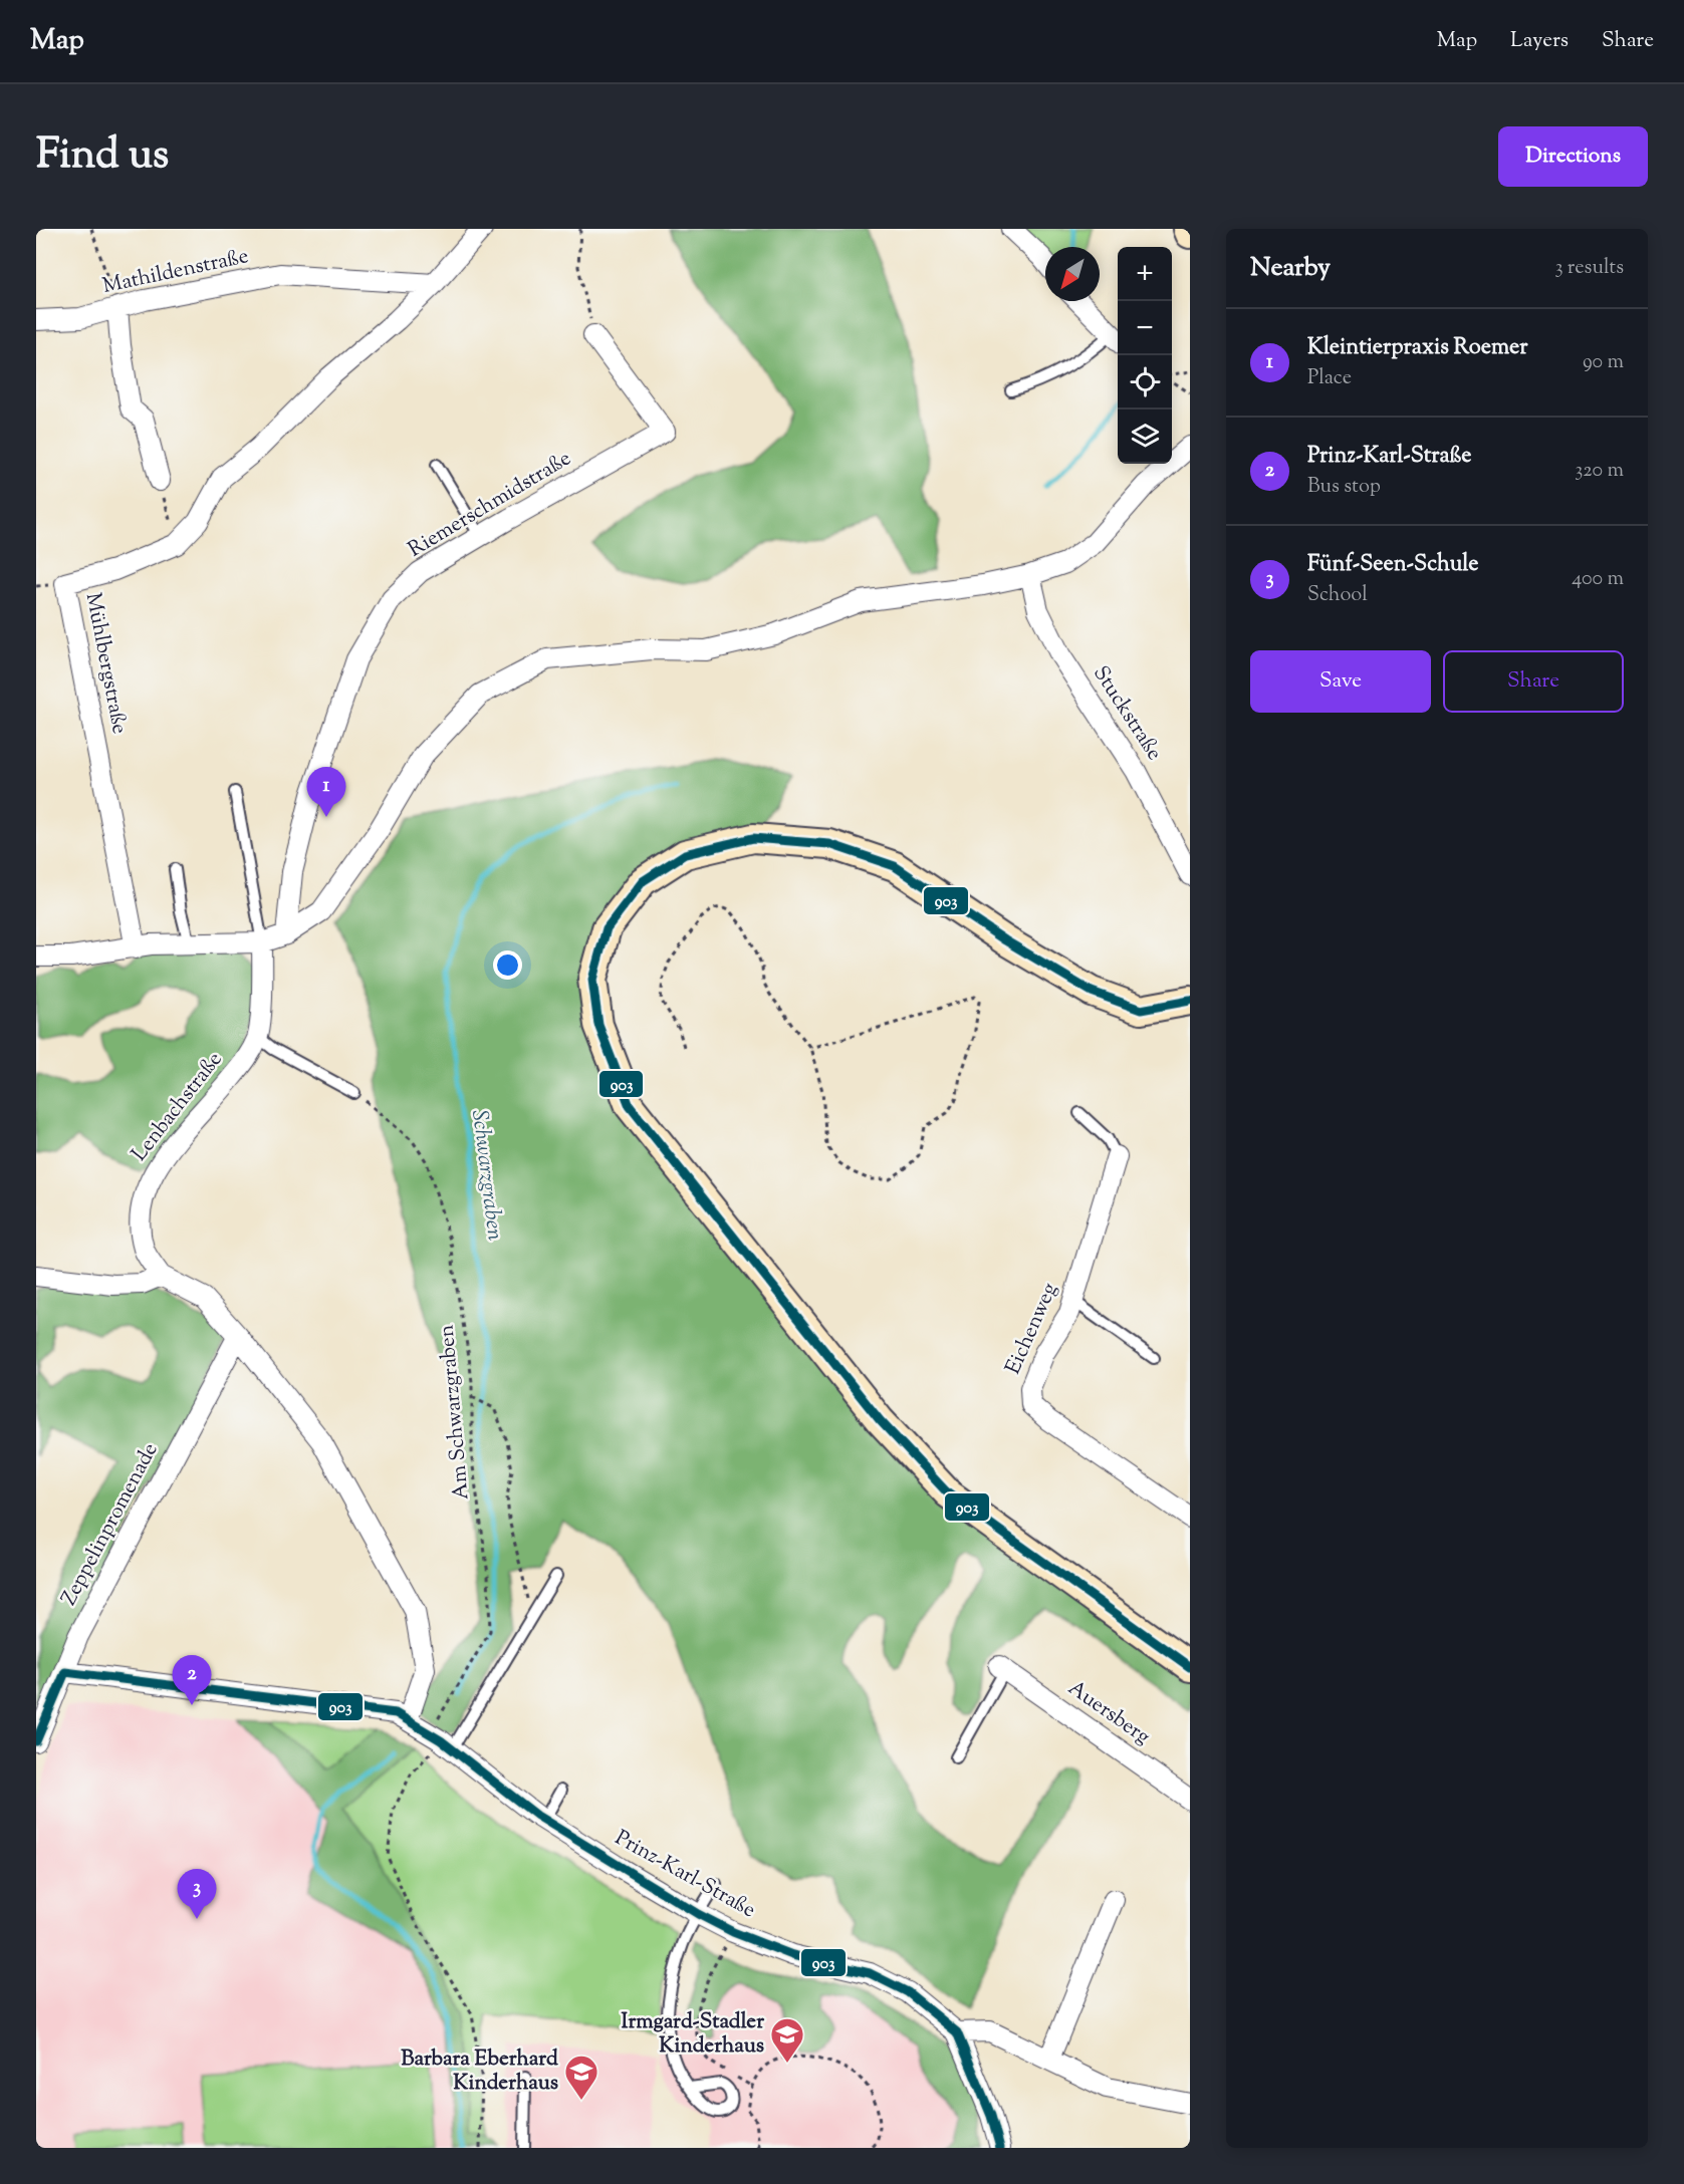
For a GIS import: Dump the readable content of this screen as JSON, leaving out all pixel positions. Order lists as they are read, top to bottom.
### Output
{
  "streets": {
    "street": [
      "Mathildenstraße",
      "Riemerschmidstraße",
      "Mühlbergstraße",
      "Stuckstraße",
      "Lenbachstraße",
      "Eichenweg",
      "Zeppelinpromenade",
      "Auersberg",
      "Prinz-Karl-Straße"
    ],
    "path": ["Am Schwarzgraben"]
  },
  "crossings": [
    ["Mathildenstraße", "Mühlbergstraße"],
    ["Zeppelinpromenade", "Prinz-Karl-Straße"]
  ],
  "water": ["Schwarzgraben"],
  "places": {
    "school or university": ["Irmgard-Stadler Kinderhaus", "Barbara Eberhard Kinderhaus"]
  },
  "lines": ["transit line 903"],
  "north": "bottom left",
  "page": {
    "header": "Map",
    "nav": ["Map", "Layers", "Share"],
    "title": "Find us",
    "buttons": [
      "Directions",
      ["Save", "Share"]
    ],
    "heading": ["Nearby", "3 results"],
    "map_buttons": ["+", "−"],
    "list": [
      {
        "mark": "1",
        "name": "Kleintierpraxis Roemer",
        "note": "Place",
        "value": "90 m"
      },
      {
        "mark": "2",
        "name": "Prinz-Karl-Straße",
        "note": "Bus stop",
        "value": "320 m"
      },
      {
        "mark": "3",
        "name": "Fünf-Seen-Schule",
        "note": "School",
        "value": "400 m"
      }
    ],
    "pins": ["1", "2", "3"]
  }
}
